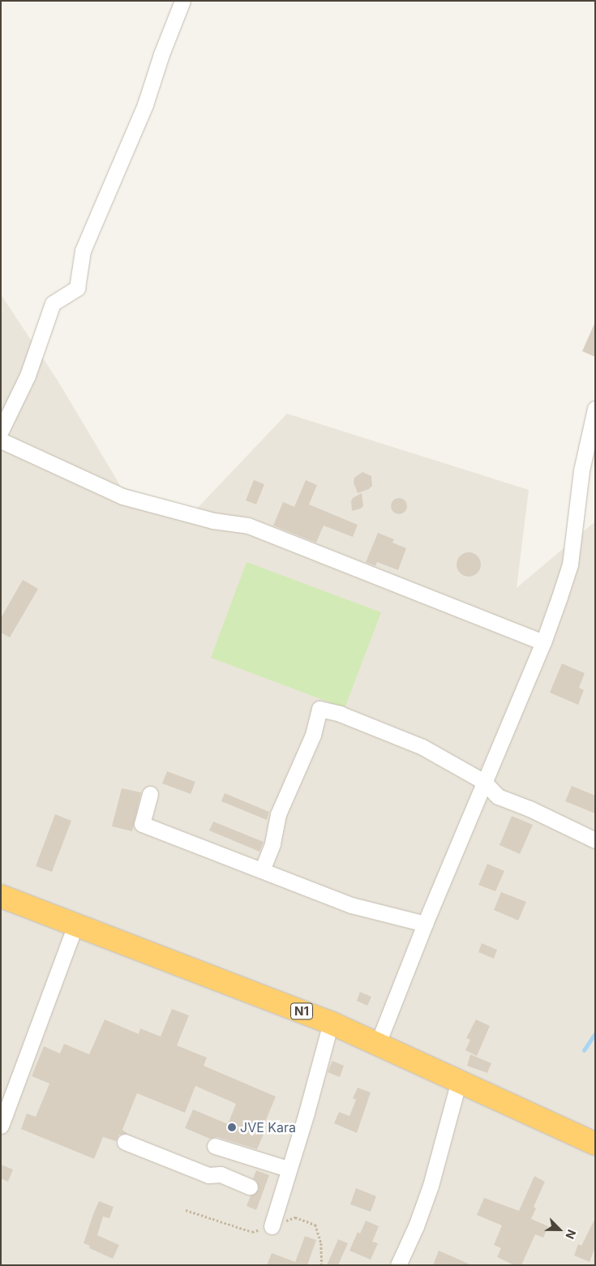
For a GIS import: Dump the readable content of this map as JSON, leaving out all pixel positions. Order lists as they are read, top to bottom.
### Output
{
  "streets": {
    "highway": ["N1"]
  },
  "places": ["JVE Kara"],
  "north": "bottom right"
}
